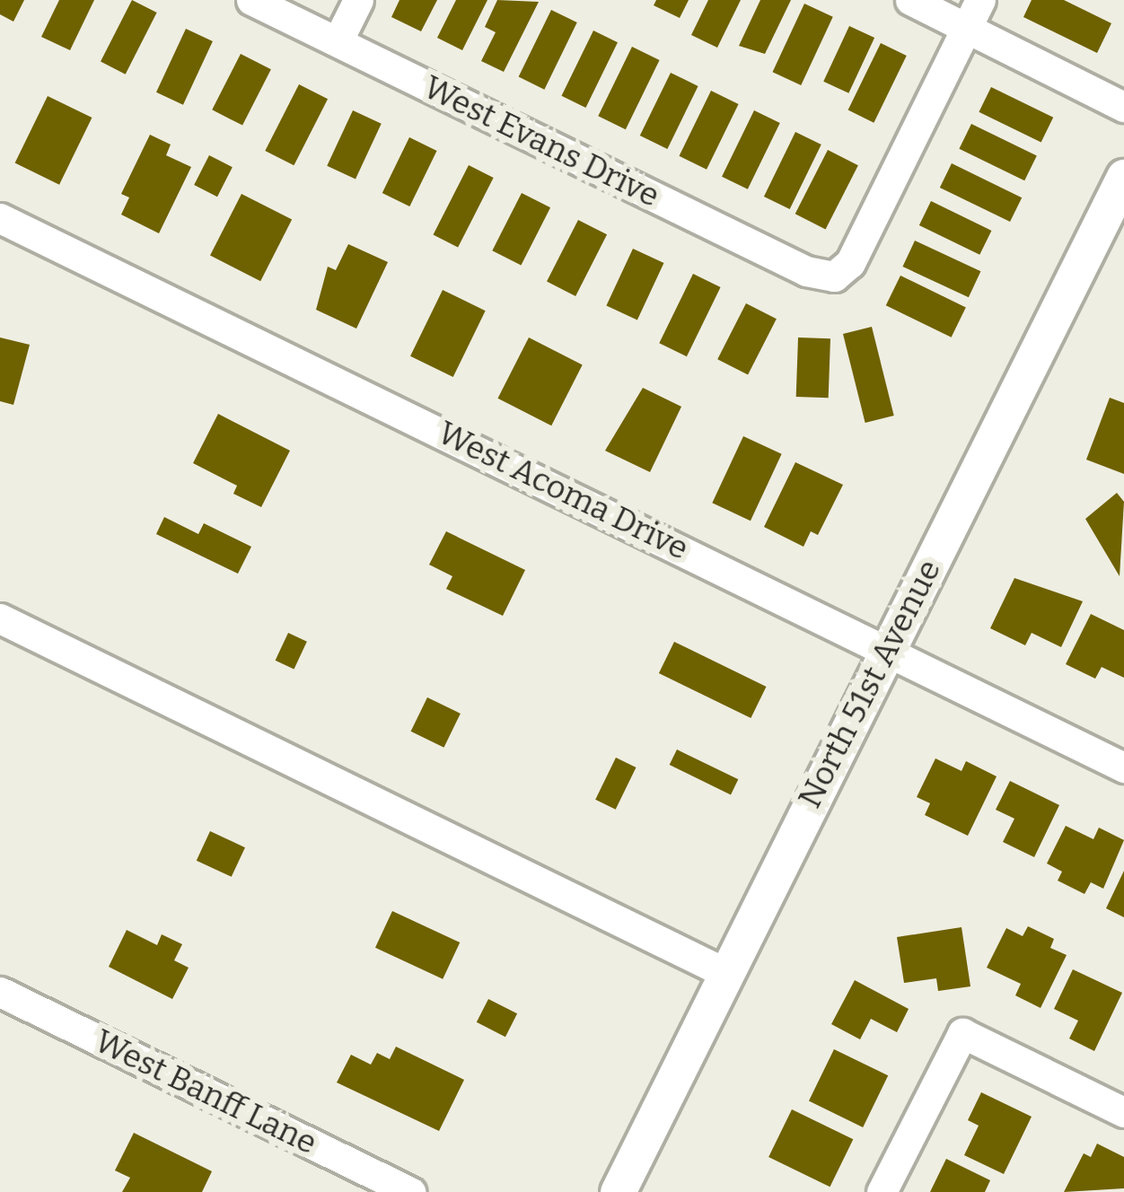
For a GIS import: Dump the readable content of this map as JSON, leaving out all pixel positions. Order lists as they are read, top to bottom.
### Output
{
  "streets": {
    "main road": ["North 51st Avenue"],
    "street": ["West Evans Drive", "West Acoma Drive", "West Banff Lane"]
  },
  "crossings": [
    ["West Acoma Drive", "North 51st Avenue"]
  ]
}
